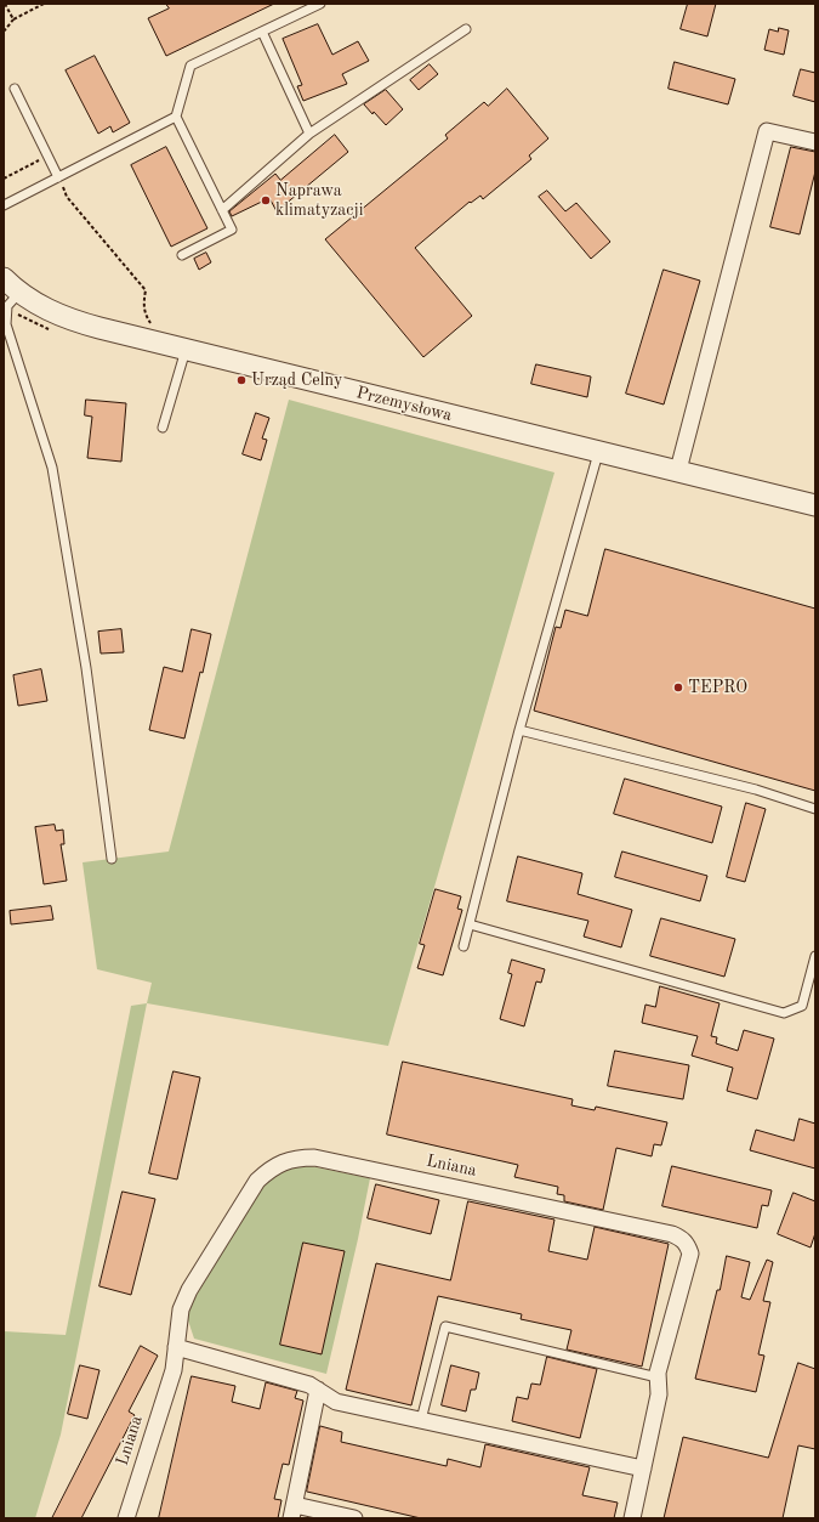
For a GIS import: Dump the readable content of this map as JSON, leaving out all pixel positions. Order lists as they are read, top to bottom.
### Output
{
  "streets": {
    "street": ["Przemysłowa", "Lniana"]
  },
  "places": ["Naprawa klimatyzacji", "Urząd Celny", "TEPRO"]
}
